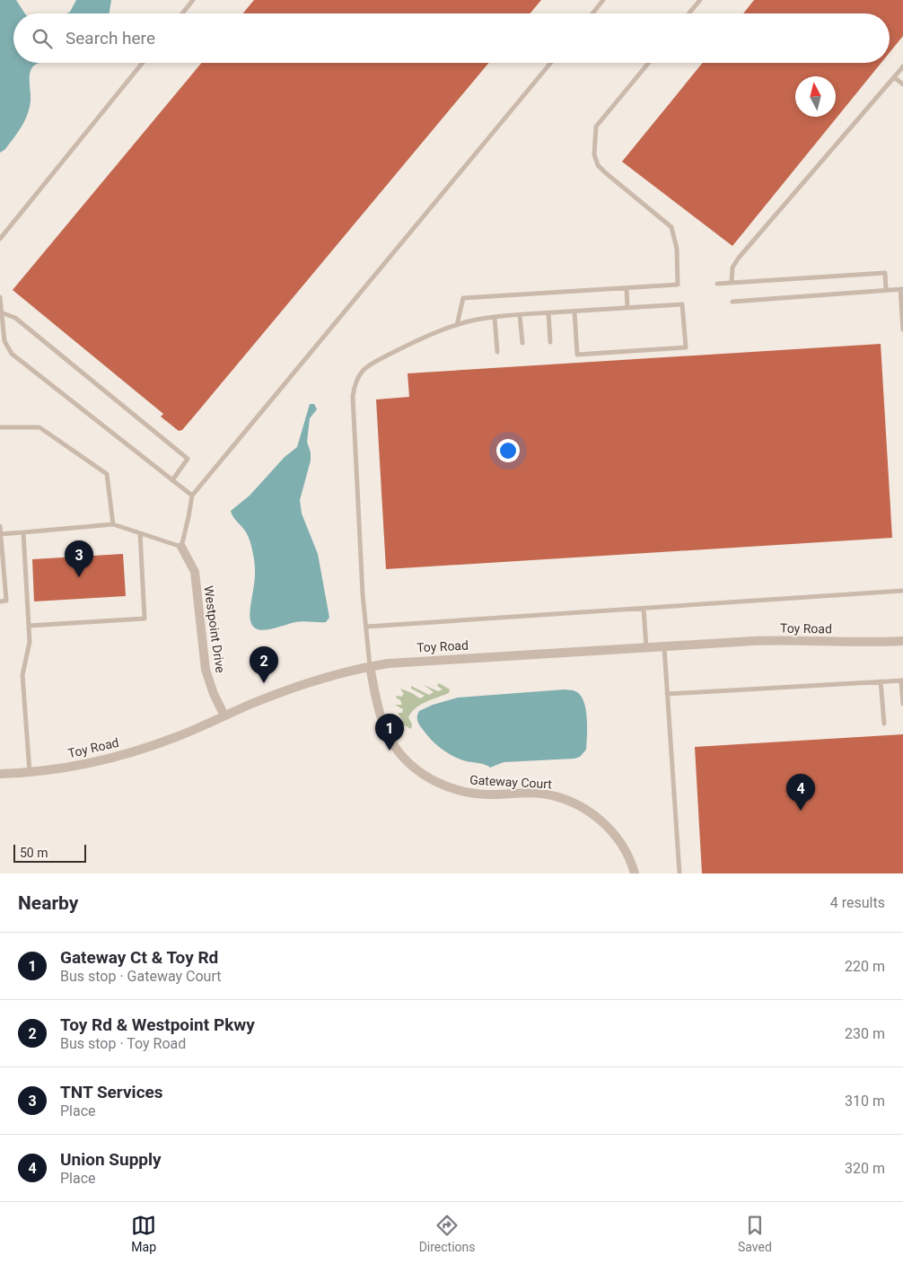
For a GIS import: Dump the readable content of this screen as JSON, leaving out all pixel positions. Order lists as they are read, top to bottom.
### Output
{
  "streets": {
    "street": ["Toy Road", "Westpoint Drive", "Gateway Court"]
  },
  "crossings": [
    ["Toy Road", "Westpoint Drive"],
    ["Toy Road", "Gateway Court"]
  ],
  "scale_bar": "50 m",
  "north": "top",
  "page": {
    "search": "Search here",
    "pins": [
      "3",
      "2",
      "1",
      "4"
    ],
    "scale": "50 m",
    "heading": ["Nearby", "4 results"],
    "list": [
      {
        "mark": "1",
        "name": "Gateway Ct & Toy Rd",
        "note": "Bus stop · Gateway Court",
        "value": "220 m"
      },
      {
        "mark": "2",
        "name": "Toy Rd & Westpoint Pkwy",
        "note": "Bus stop · Toy Road",
        "value": "230 m"
      },
      {
        "mark": "3",
        "name": "TNT Services",
        "note": "Place",
        "value": "310 m"
      },
      {
        "mark": "4",
        "name": "Union Supply",
        "note": "Place",
        "value": "320 m"
      }
    ],
    "nav": ["Map", "Directions", "Saved"]
  }
}
